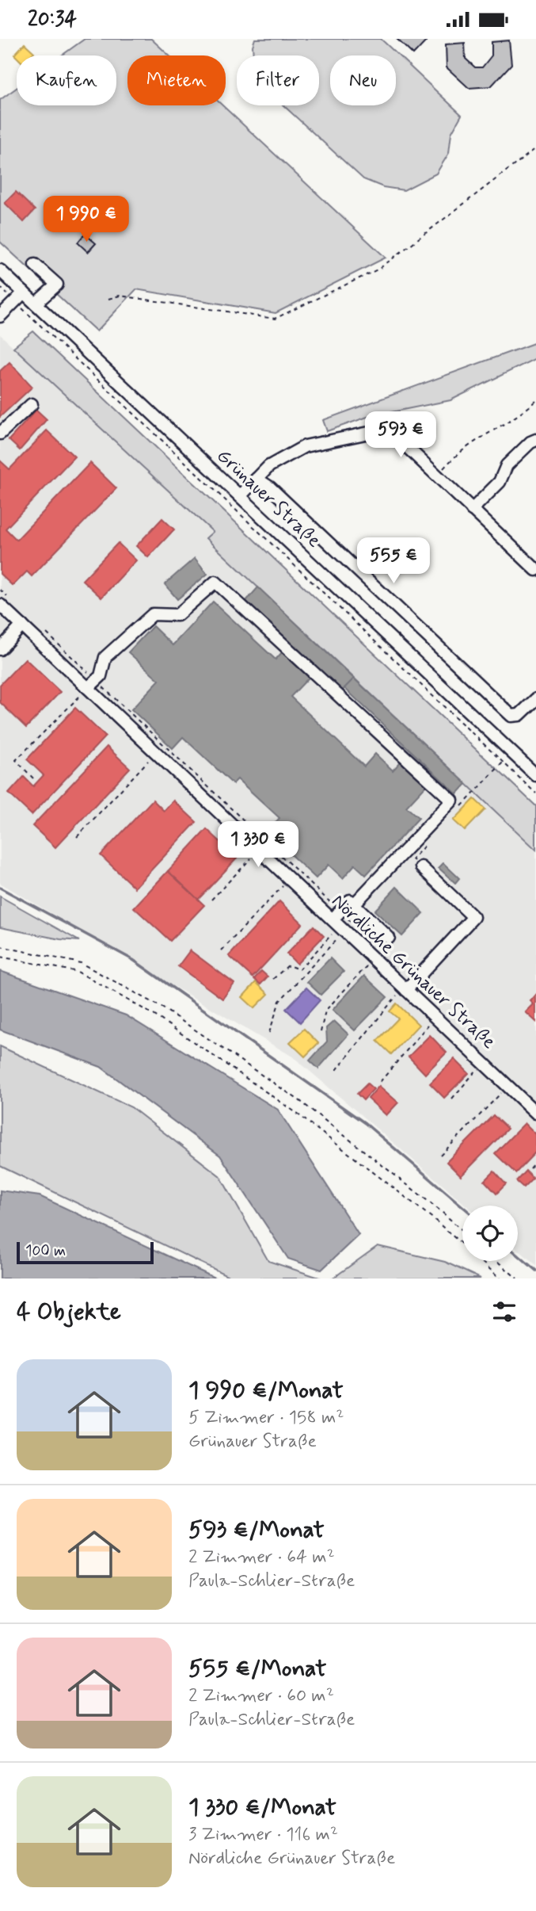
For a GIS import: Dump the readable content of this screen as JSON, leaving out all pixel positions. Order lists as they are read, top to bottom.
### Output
{
  "streets": {
    "street": ["Grünauer Straße", "Nördliche Grünauer Straße"]
  },
  "scale_bar": "100 m",
  "page": {
    "status": "20:34",
    "chip": [
      "Kaufen",
      "Mieten",
      "Filter",
      "Neu"
    ],
    "price": [
      "1 990 €",
      "593 €",
      "555 €",
      "1 330 €"
    ],
    "scale": "100 m",
    "heading": "4 Objekte",
    "list": [
      {
        "name": "1 990 €/Monat",
        "note": "5 Zimmer · 158 m² · Grünauer Straße"
      },
      {
        "name": "593 €/Monat",
        "note": "2 Zimmer · 64 m² · Paula-Schlier-Straße"
      },
      {
        "name": "555 €/Monat",
        "note": "2 Zimmer · 60 m² · Paula-Schlier-Straße"
      },
      {
        "name": "1 330 €/Monat",
        "note": "3 Zimmer · 116 m² · Nördliche Grünauer Straße"
      }
    ]
  }
}
